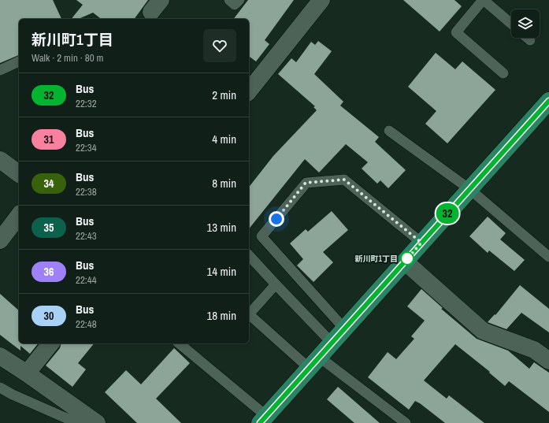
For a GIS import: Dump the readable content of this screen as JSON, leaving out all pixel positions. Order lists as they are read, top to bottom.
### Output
{
  "places": ["新川町1丁目"],
  "lines": ["bus line 32"],
  "page": {
    "on_map": "32",
    "heading": ["新川町1丁目", "Walk · 2 min · 80 m"],
    "list": [
      {
        "mark": "32",
        "name": "Bus",
        "note": "22:32",
        "value": "2 min"
      },
      {
        "mark": "31",
        "name": "Bus",
        "note": "22:34",
        "value": "4 min"
      },
      {
        "mark": "34",
        "name": "Bus",
        "note": "22:38",
        "value": "8 min"
      },
      {
        "mark": "35",
        "name": "Bus",
        "note": "22:43",
        "value": "13 min"
      },
      {
        "mark": "36",
        "name": "Bus",
        "note": "22:44",
        "value": "14 min"
      },
      {
        "mark": "30",
        "name": "Bus",
        "note": "22:48",
        "value": "18 min"
      }
    ]
  }
}
